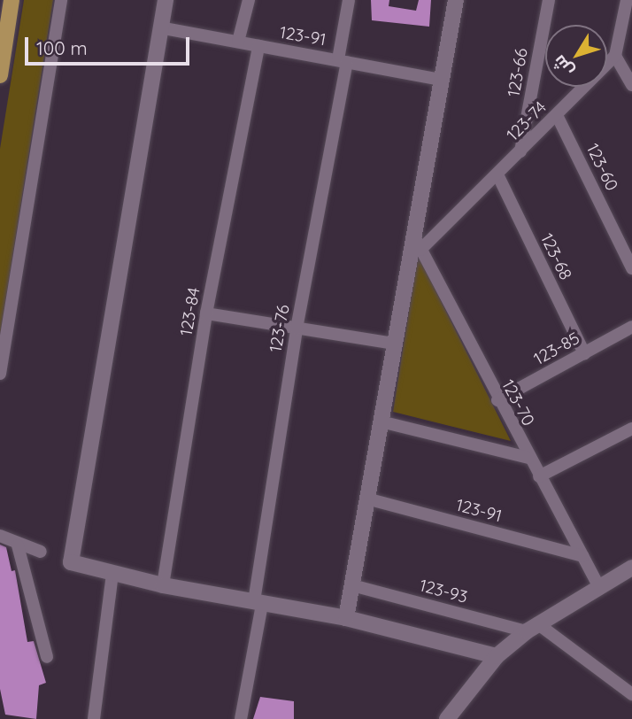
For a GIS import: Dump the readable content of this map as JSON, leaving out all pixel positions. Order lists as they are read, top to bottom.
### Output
{
  "streets": {
    "street": [
      "123-91",
      "123-66",
      "123-74",
      "123-60",
      "123-68",
      "123-84",
      "123-76",
      "123-85",
      "123-70",
      "123-93"
    ]
  },
  "crossings": [
    ["123-91", "123-84"],
    ["123-91", "123-76"],
    ["123-91", "123-70"],
    ["123-66", "123-74"],
    ["123-74", "123-60"],
    ["123-74", "123-68"],
    ["123-74", "123-70"],
    ["123-68", "123-85"],
    ["123-85", "123-70"]
  ],
  "scale_bar": "100 m",
  "north": "bottom left"
}
